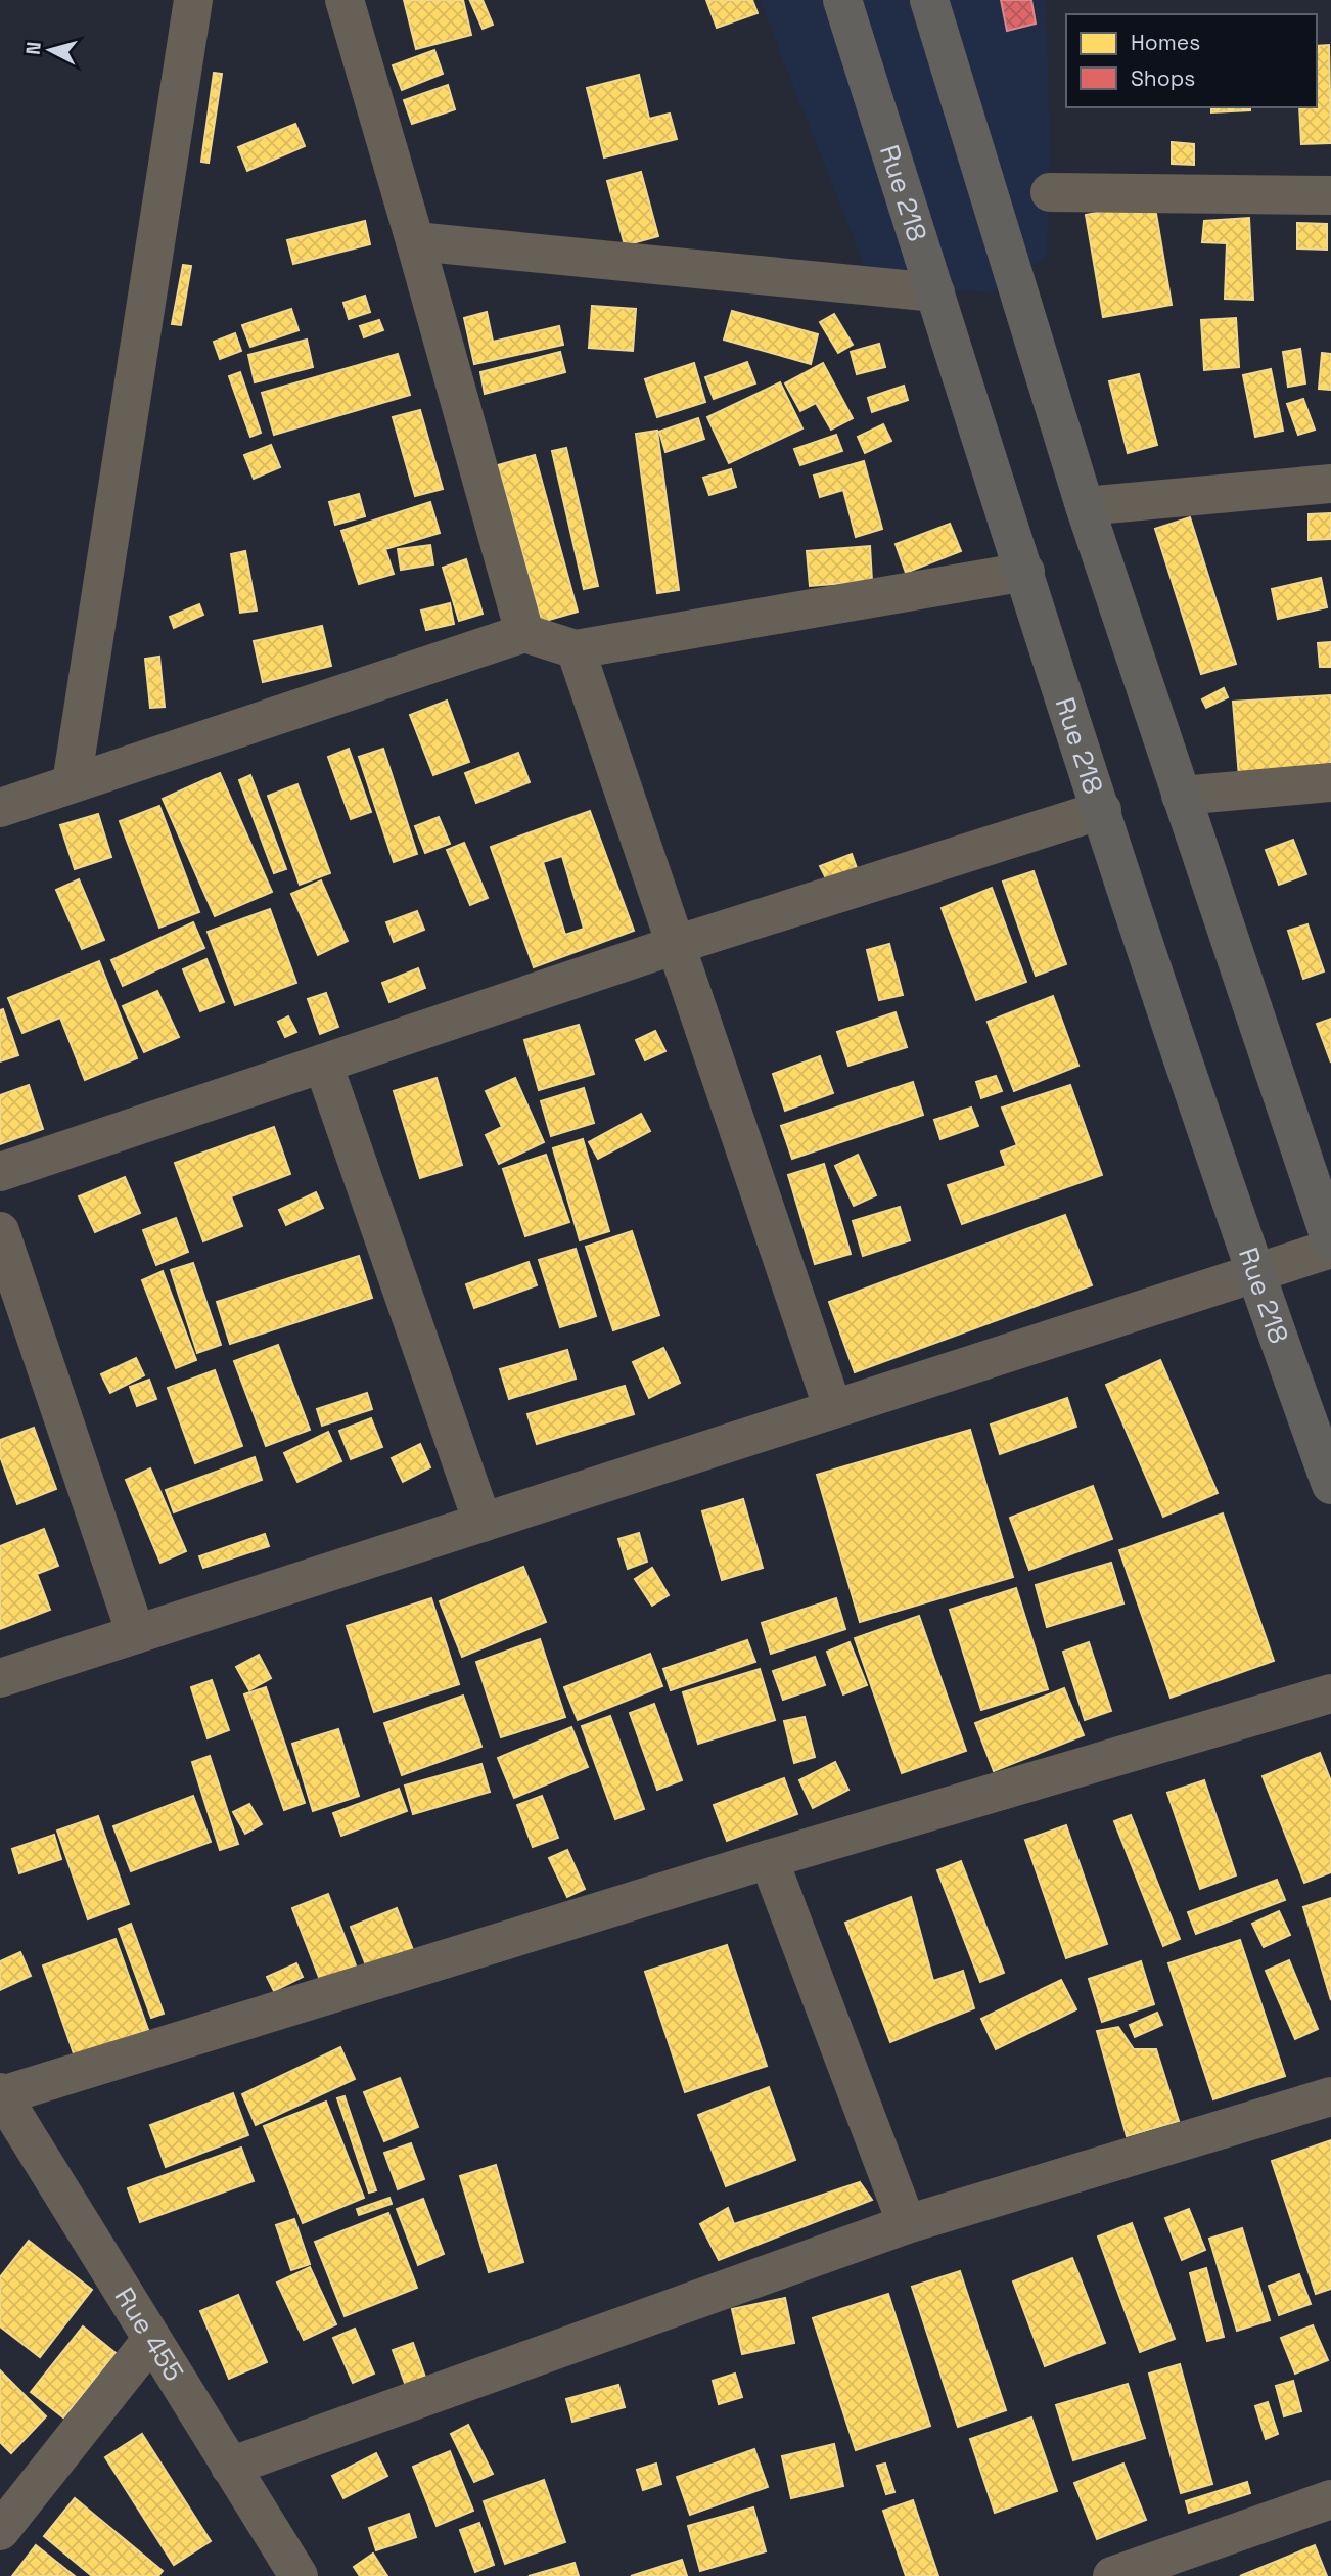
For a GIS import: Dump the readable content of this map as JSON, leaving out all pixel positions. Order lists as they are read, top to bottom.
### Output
{
  "streets": {
    "highway": ["Rue 218"],
    "street": ["Rue 455"]
  },
  "legend": ["Homes", "Shops"],
  "north": "left"
}
